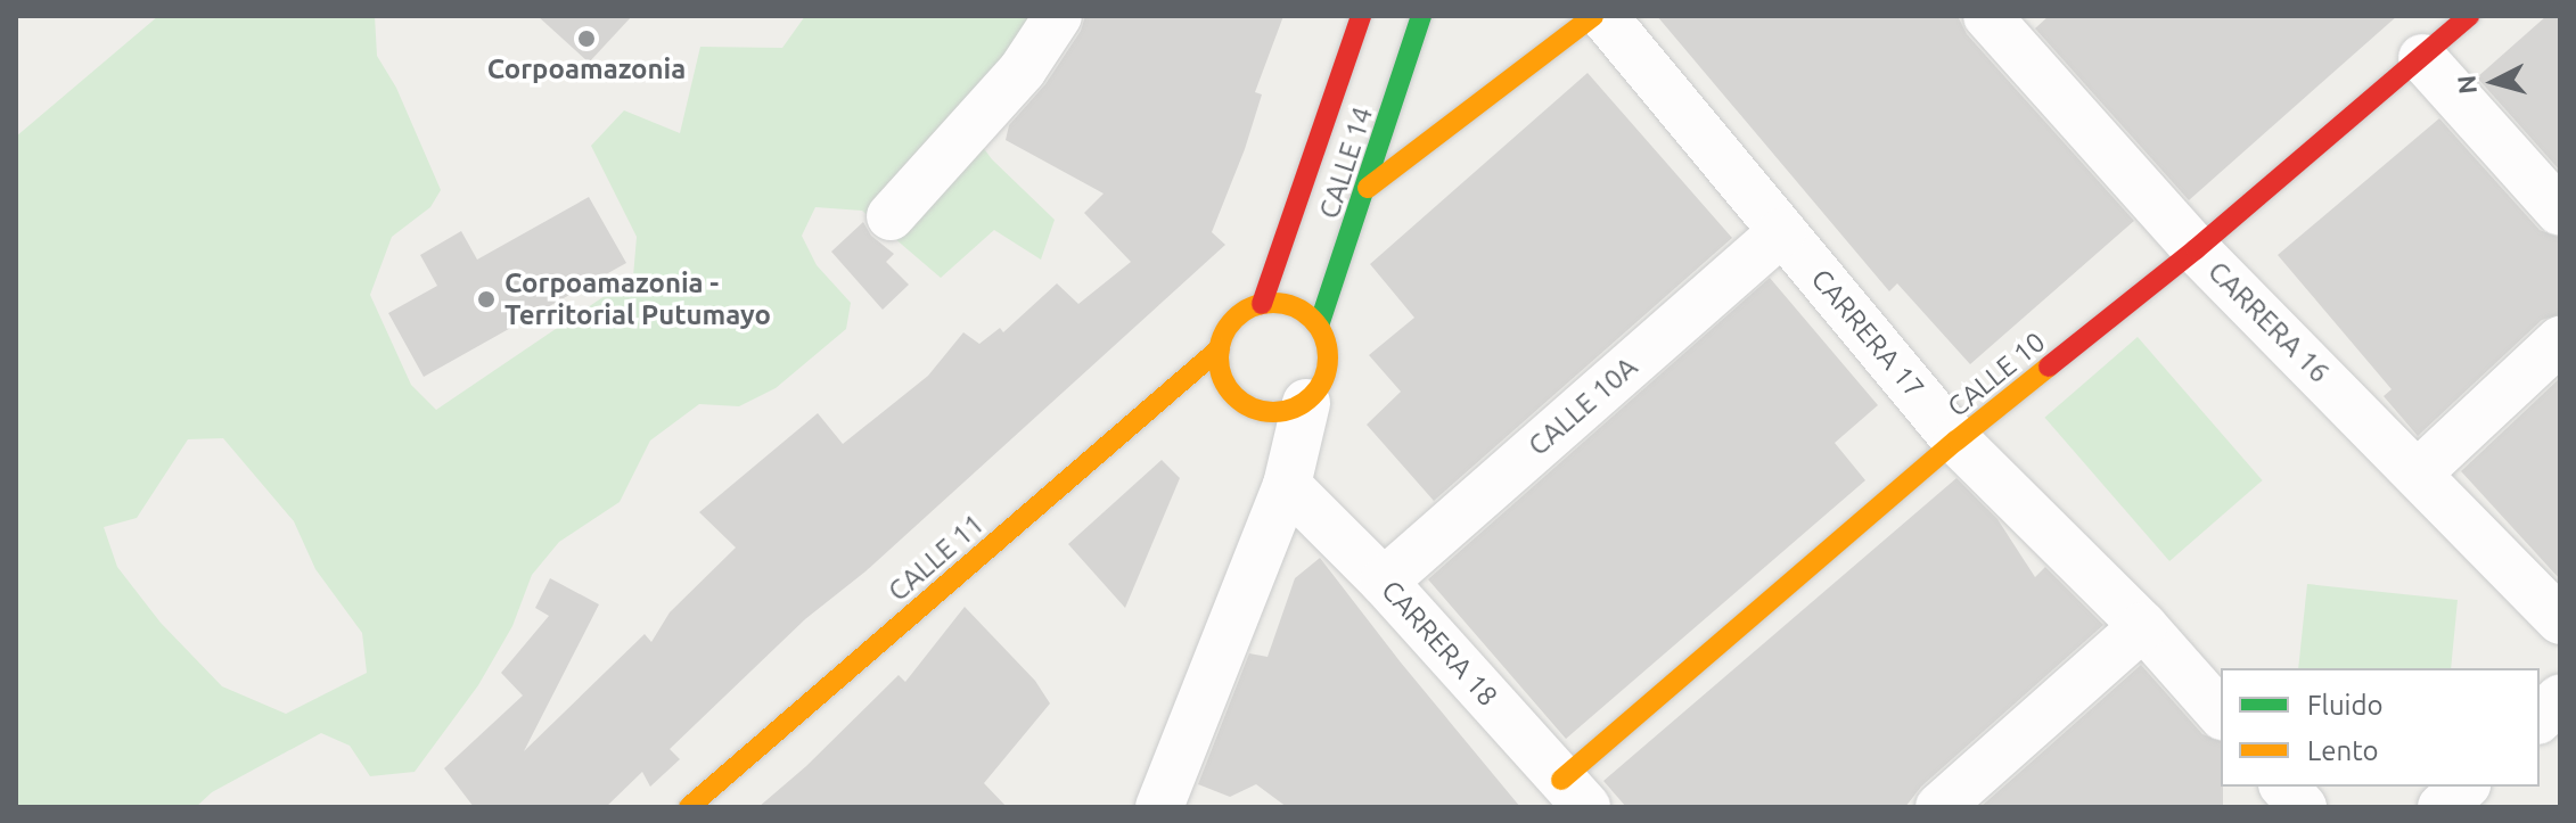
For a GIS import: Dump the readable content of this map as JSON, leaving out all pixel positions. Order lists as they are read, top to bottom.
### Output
{
  "streets": {
    "street": [
      "CALLE 14",
      "CARRERA 16",
      "CARRERA 17",
      "CALLE 10",
      "CALLE 10A",
      "CALLE 11",
      "CARRERA 18"
    ]
  },
  "crossings": [
    ["CALLE 14", "CALLE 11"],
    ["CARRERA 16", "CALLE 10"],
    ["CARRERA 17", "CALLE 10"],
    ["CARRERA 17", "CALLE 10A"],
    ["CALLE 10", "CARRERA 18"],
    ["CALLE 10A", "CARRERA 18"]
  ],
  "places": ["Corpoamazonia", "Corpoamazonia - Territorial Putumayo"],
  "legend": ["Fluido", "Lento"],
  "north": "left"
}
